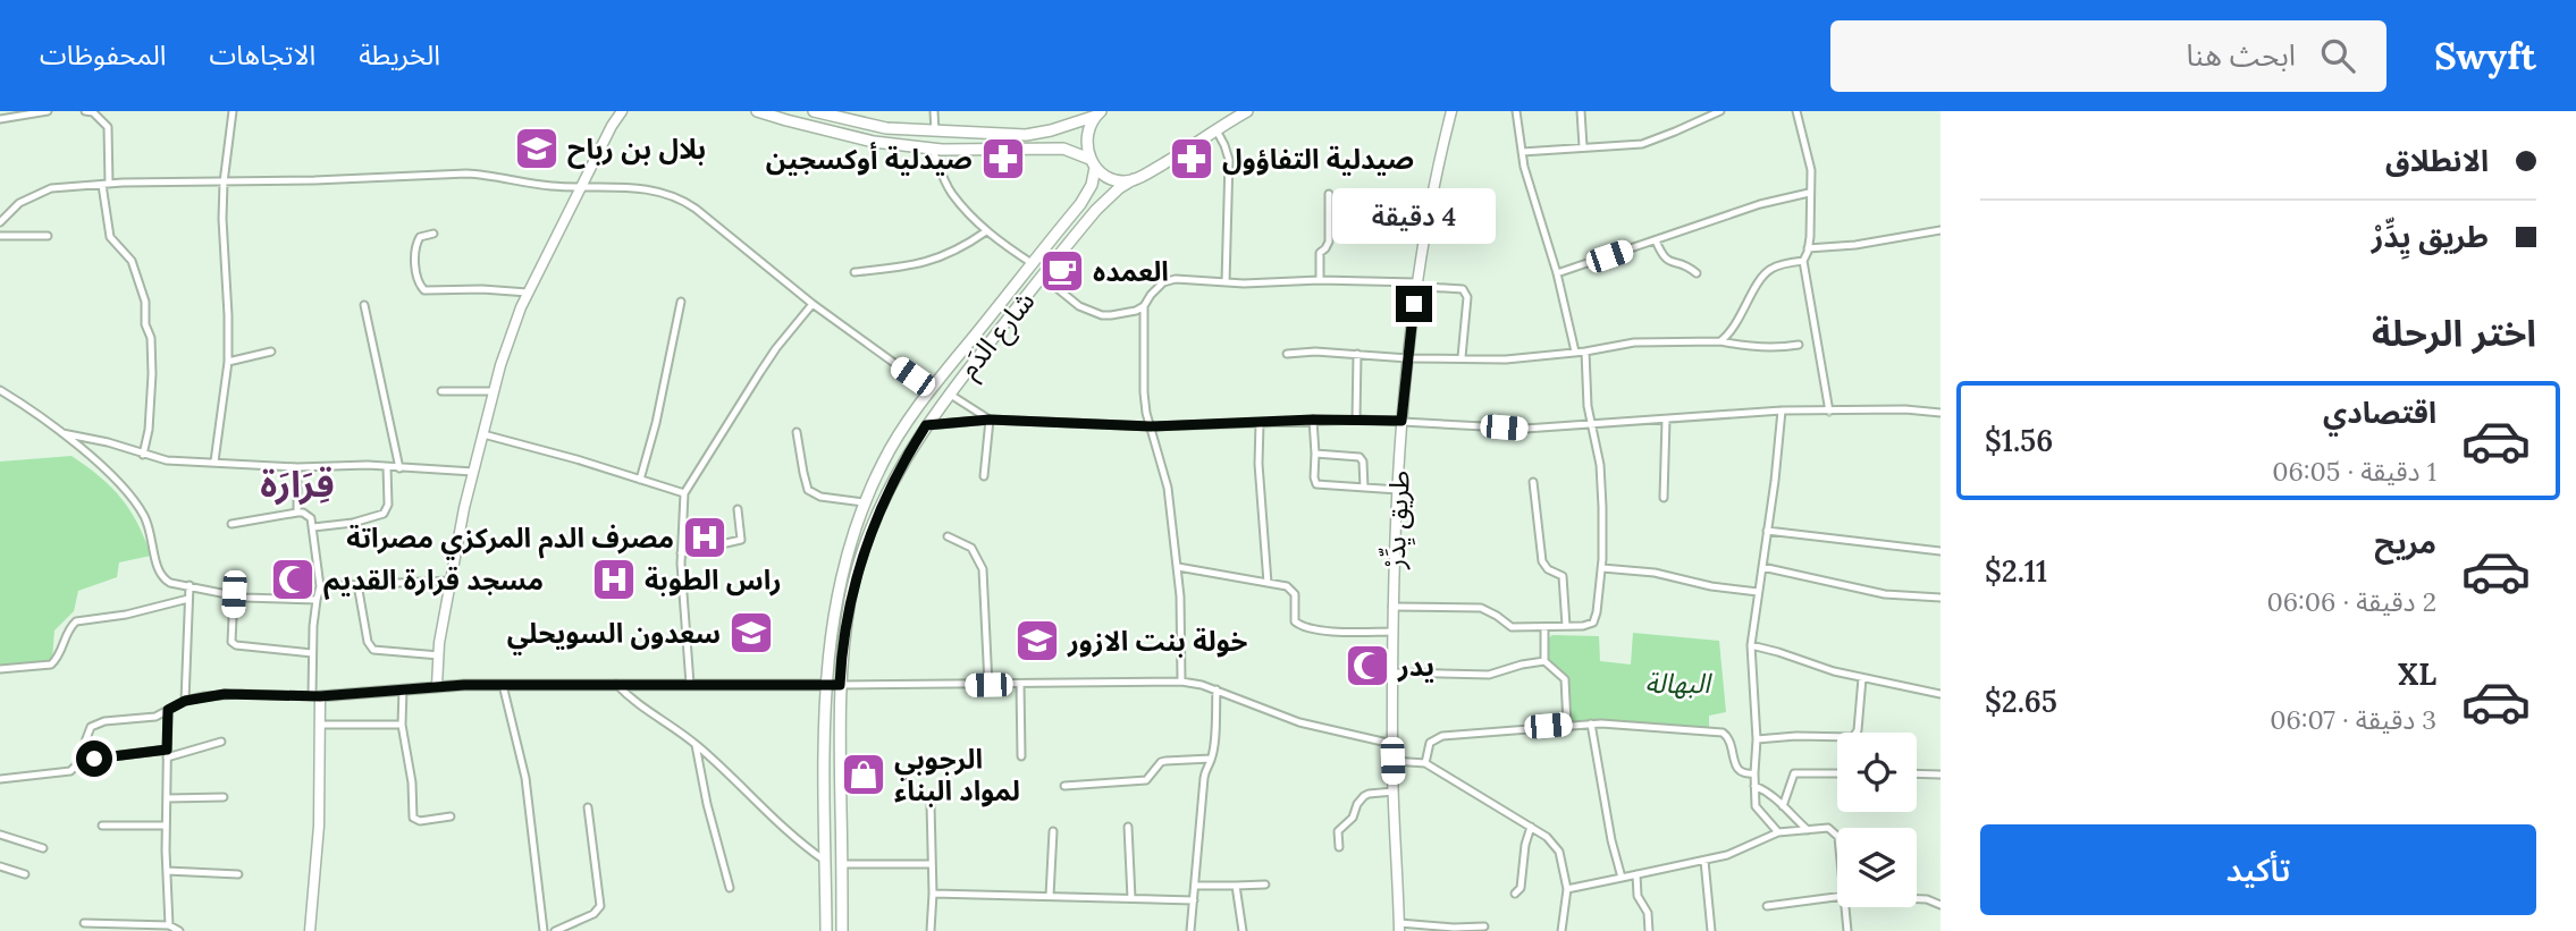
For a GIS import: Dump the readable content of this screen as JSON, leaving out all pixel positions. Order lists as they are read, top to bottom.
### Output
{
  "streets": {
    "main road": ["شارع الدَم"],
    "street": ["طريق يِدِّرْ"]
  },
  "districts": ["قِرَارَة"],
  "parks": ["البهالة"],
  "places": {
    "school or university": ["بلال بن رباح", "سعدون السويحلي", "خولة بنت الازور"],
    "pharmacy": ["صيدلية أوكسجين", "صيدلية التفاؤول"],
    "cafe": ["العمده"],
    "hospital": ["مصرف الدم المركزي مصراتة", "راس الطوبة"],
    "mosque": ["مسجد قرارة القديم", "يدر"],
    "shop": ["الرجوبي لمواد البناء"]
  },
  "page": {
    "header": "Swyft",
    "search": "ابحث هنا",
    "nav": ["الخريطة", "الاتجاهات", "المحفوظات"],
    "banner": ["الانطلاق", "طريق يِدِّرْ"],
    "bubble": "4 دقيقة",
    "heading": "اختر الرحلة",
    "list": [
      {
        "name": "اقتصادي",
        "note": "1 دقيقة · 06:05",
        "value": "$1.56"
      },
      {
        "name": "مريح",
        "note": "2 دقيقة · 06:06",
        "value": "$2.11"
      },
      {
        "name": "XL",
        "note": "3 دقيقة · 06:07",
        "value": "$2.65"
      }
    ],
    "buttons": "تأكيد"
  }
}
